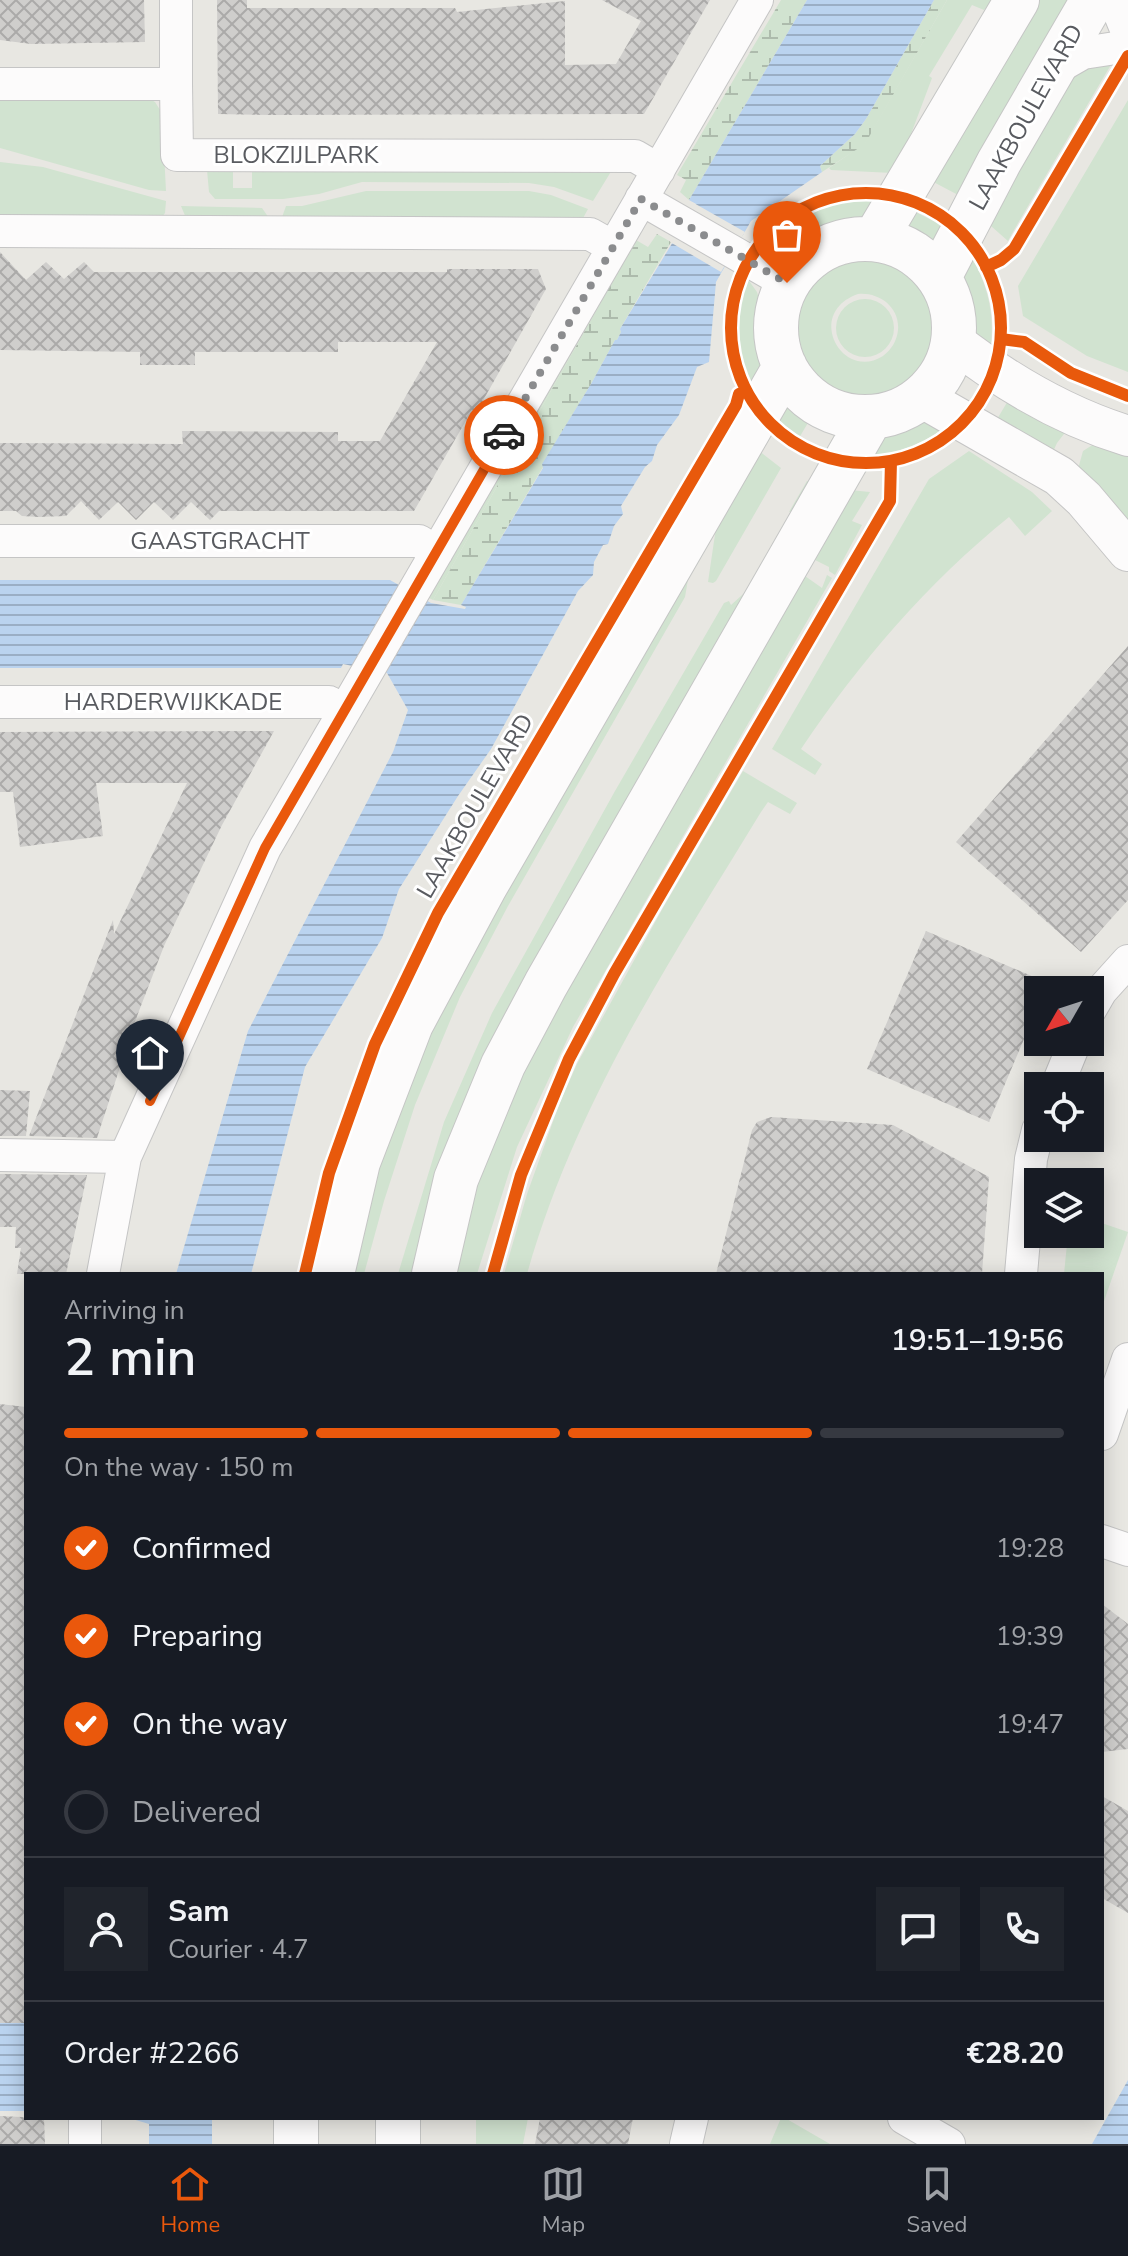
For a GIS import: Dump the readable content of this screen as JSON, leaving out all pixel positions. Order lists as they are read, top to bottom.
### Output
{
  "streets": {
    "main road": ["LAAKBOULEVARD"],
    "street": ["BLOKZIJLPARK", "GAASTGRACHT", "HARDERWIJKKADE"]
  },
  "north": "bottom left",
  "page": {
    "heading": ["2 min", "Arriving in", "19:51–19:56"],
    "panel": [
      "Sam",
      "Courier · 4.7",
      "Order #2266",
      "€28.20"
    ],
    "bar": "On the way · 150 m",
    "list": [
      ["Confirmed", "19:28"],
      ["Preparing", "19:39"],
      ["On the way", "19:47"],
      "Delivered"
    ],
    "tabs": ["Home", "Map", "Saved"]
  }
}
